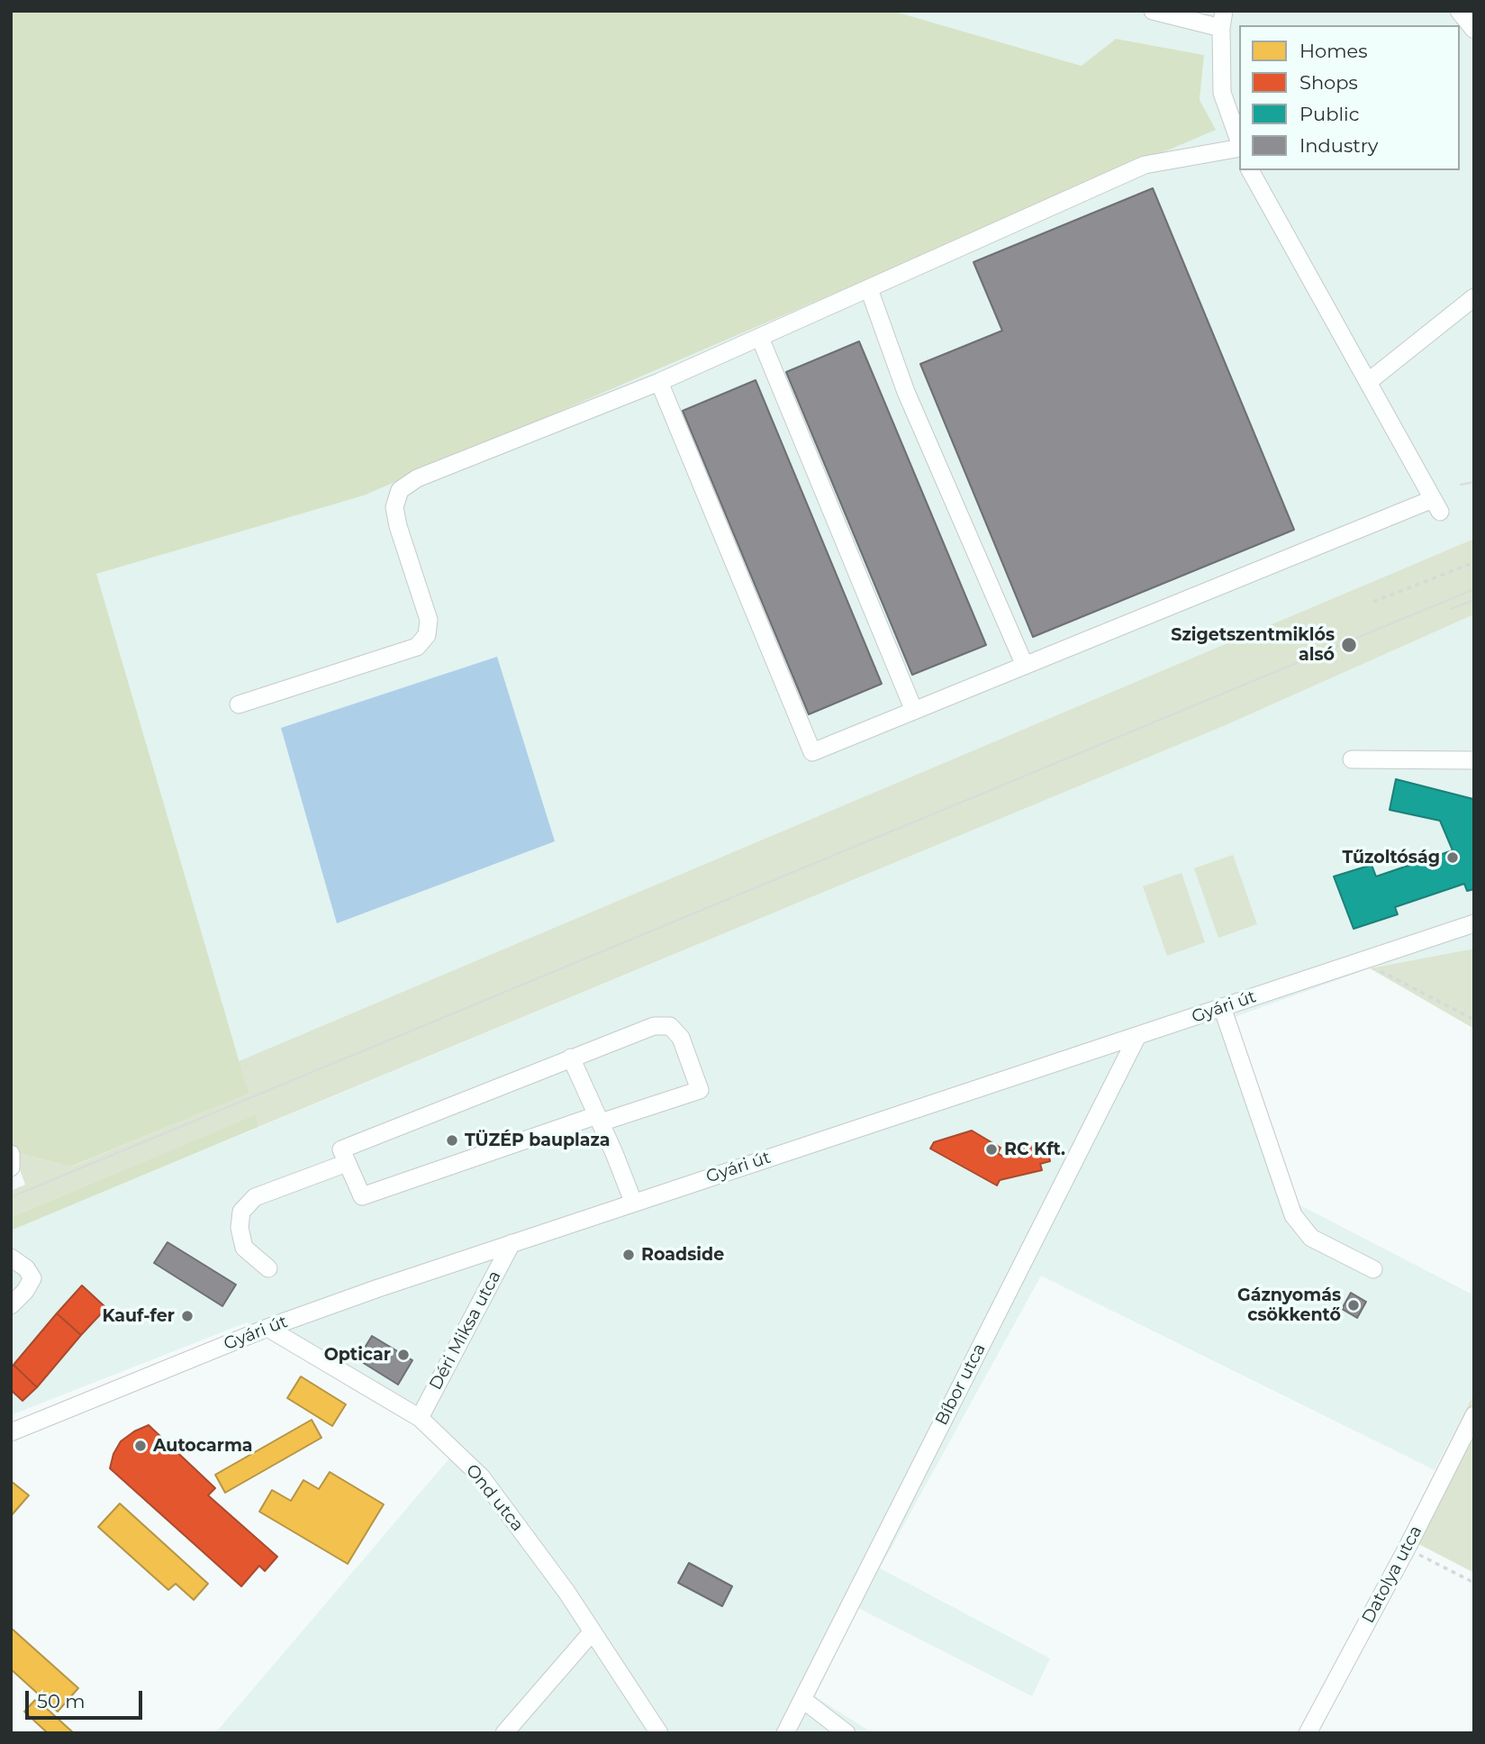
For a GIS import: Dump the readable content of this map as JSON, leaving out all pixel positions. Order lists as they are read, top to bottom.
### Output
{
  "streets": {
    "street": [
      "Gyári út",
      "Déri Miksa utca",
      "Bíbor utca",
      "Ond utca",
      "Datolya utca"
    ]
  },
  "crossings": [
    ["Gyári út", "Déri Miksa utca"],
    ["Gyári út", "Bíbor utca"],
    ["Gyári út", "Ond utca"],
    ["Déri Miksa utca", "Ond utca"]
  ],
  "places": [
    "Szigetszentmiklós alsó",
    "Tűzoltóság",
    "TÜZÉP bauplaza",
    "RC Kft.",
    "Roadside",
    "Gáznyomás csökkentő",
    "Kauf-fer",
    "Opticar",
    "Autocarma"
  ],
  "legend": [
    "Homes",
    "Shops",
    "Public",
    "Industry"
  ],
  "scale_bar": "50 m"
}
